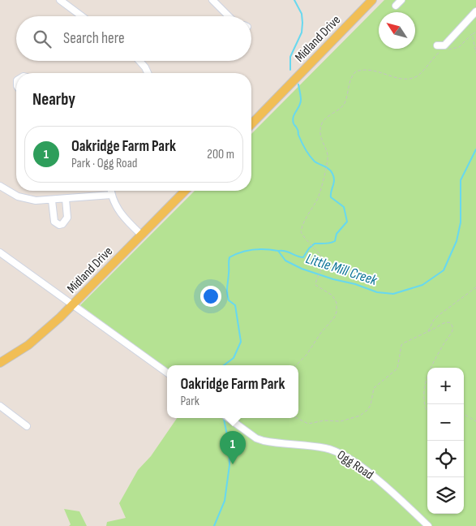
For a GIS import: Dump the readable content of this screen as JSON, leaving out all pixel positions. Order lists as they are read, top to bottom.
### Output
{
  "streets": {
    "main road": ["Midland Drive"],
    "street": ["Ogg Road"]
  },
  "water": ["Little Mill Creek"],
  "north": "top left",
  "page": {
    "search": "Search here",
    "heading": "Nearby",
    "list": [
      {
        "mark": "1",
        "name": "Oakridge Farm Park",
        "note": "Park · Ogg Road",
        "value": "200 m"
      }
    ],
    "popup": ["Oakridge Farm Park", "Park"],
    "map_buttons": ["+", "−"],
    "pins": "1"
  }
}
